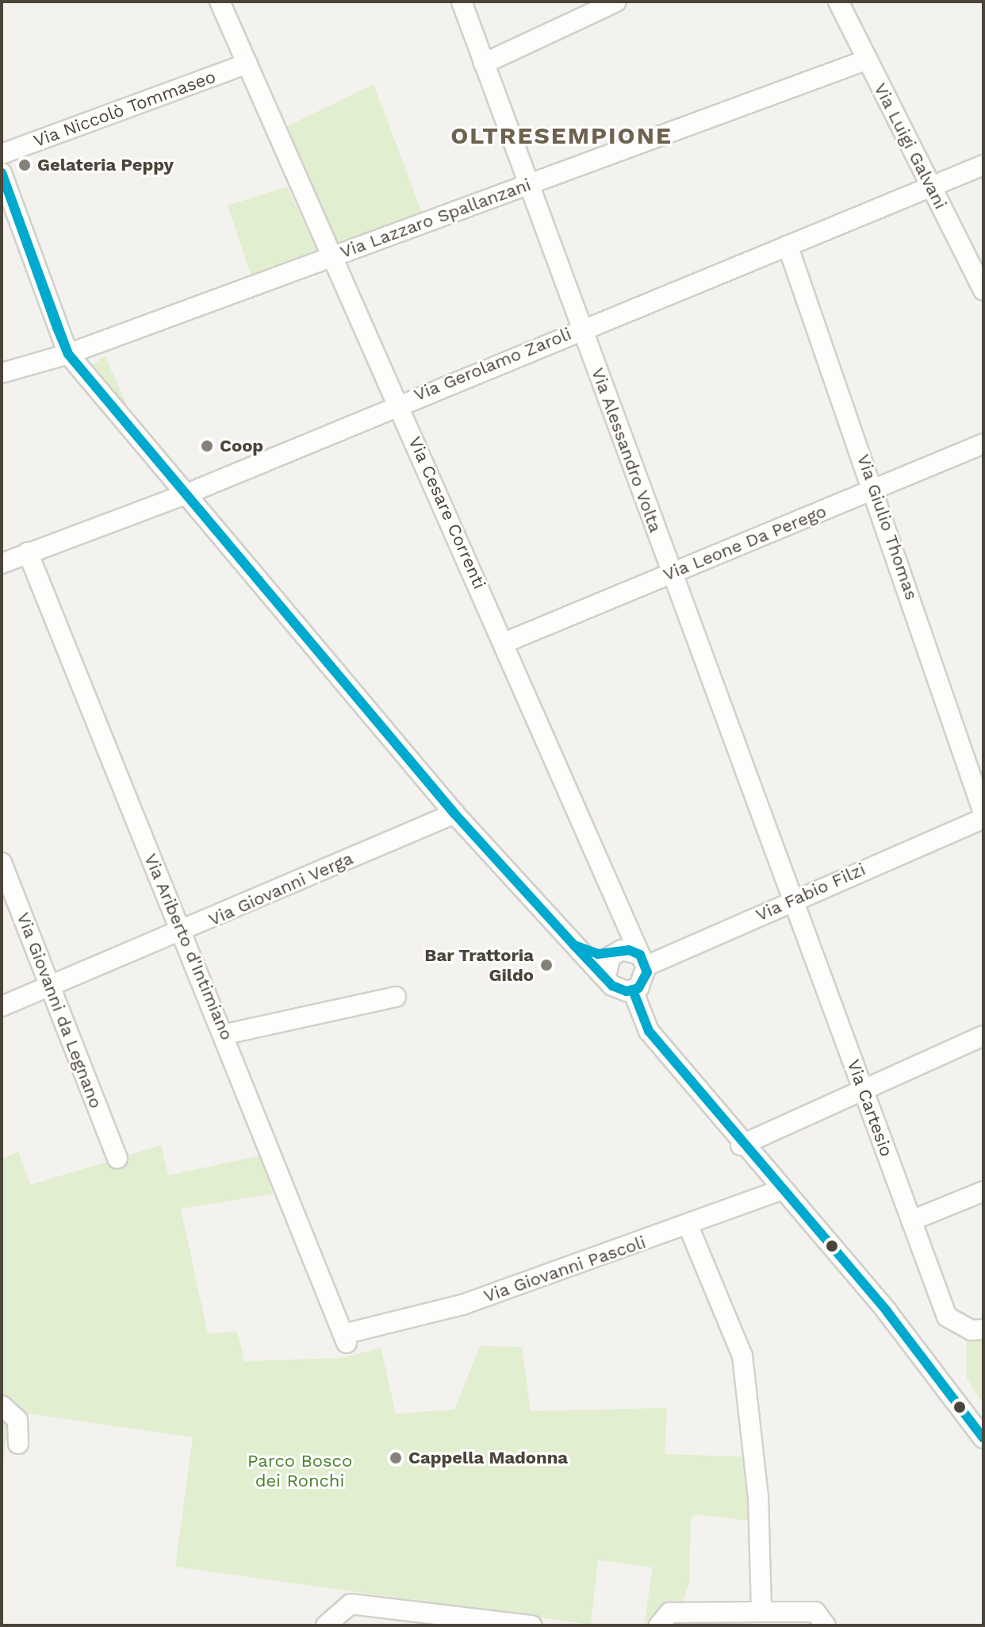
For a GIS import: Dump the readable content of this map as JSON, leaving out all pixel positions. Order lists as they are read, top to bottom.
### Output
{
  "streets": {
    "street": [
      "Via Niccolò Tommaseo",
      "Via Luigi Galvani",
      "Via Lazzaro Spallanzani",
      "Via Gerolamo Zaroli",
      "Via Alessandro Volta",
      "Via Cesare Correnti",
      "Via Giulio Thomas",
      "Via Leone Da Perego",
      "Via Giovanni Verga",
      "Via Fabio Filzi",
      "Via Ariberto d'Intimiano",
      "Via Giovanni da Legnano",
      "Via Cartesio",
      "Via Giovanni Pascoli"
    ]
  },
  "crossings": [
    ["Via Niccolò Tommaseo", "Via Cesare Correnti"],
    ["Via Luigi Galvani", "Via Lazzaro Spallanzani"],
    ["Via Luigi Galvani", "Via Gerolamo Zaroli"],
    ["Via Lazzaro Spallanzani", "Via Alessandro Volta"],
    ["Via Lazzaro Spallanzani", "Via Cesare Correnti"],
    ["Via Gerolamo Zaroli", "Via Alessandro Volta"],
    ["Via Gerolamo Zaroli", "Via Cesare Correnti"],
    ["Via Gerolamo Zaroli", "Via Giulio Thomas"],
    ["Via Gerolamo Zaroli", "Via Ariberto d'Intimiano"],
    ["Via Alessandro Volta", "Via Leone Da Perego"],
    ["Via Alessandro Volta", "Via Fabio Filzi"],
    ["Via Alessandro Volta", "Via Cartesio"],
    ["Via Cesare Correnti", "Via Leone Da Perego"],
    ["Via Cesare Correnti", "Via Fabio Filzi"],
    ["Via Giulio Thomas", "Via Leone Da Perego"],
    ["Via Giulio Thomas", "Via Fabio Filzi"],
    ["Via Giovanni Verga", "Via Ariberto d'Intimiano"],
    ["Via Giovanni Verga", "Via Giovanni da Legnano"],
    ["Via Fabio Filzi", "Via Cartesio"],
    ["Via Ariberto d'Intimiano", "Via Giovanni Pascoli"]
  ],
  "districts": ["OLTRESEMPIONE"],
  "parks": ["Parco Bosco dei Ronchi"],
  "places": [
    "Gelateria Peppy",
    "Coop",
    "Bar Trattoria Gildo",
    "Cappella Madonna"
  ]
}
